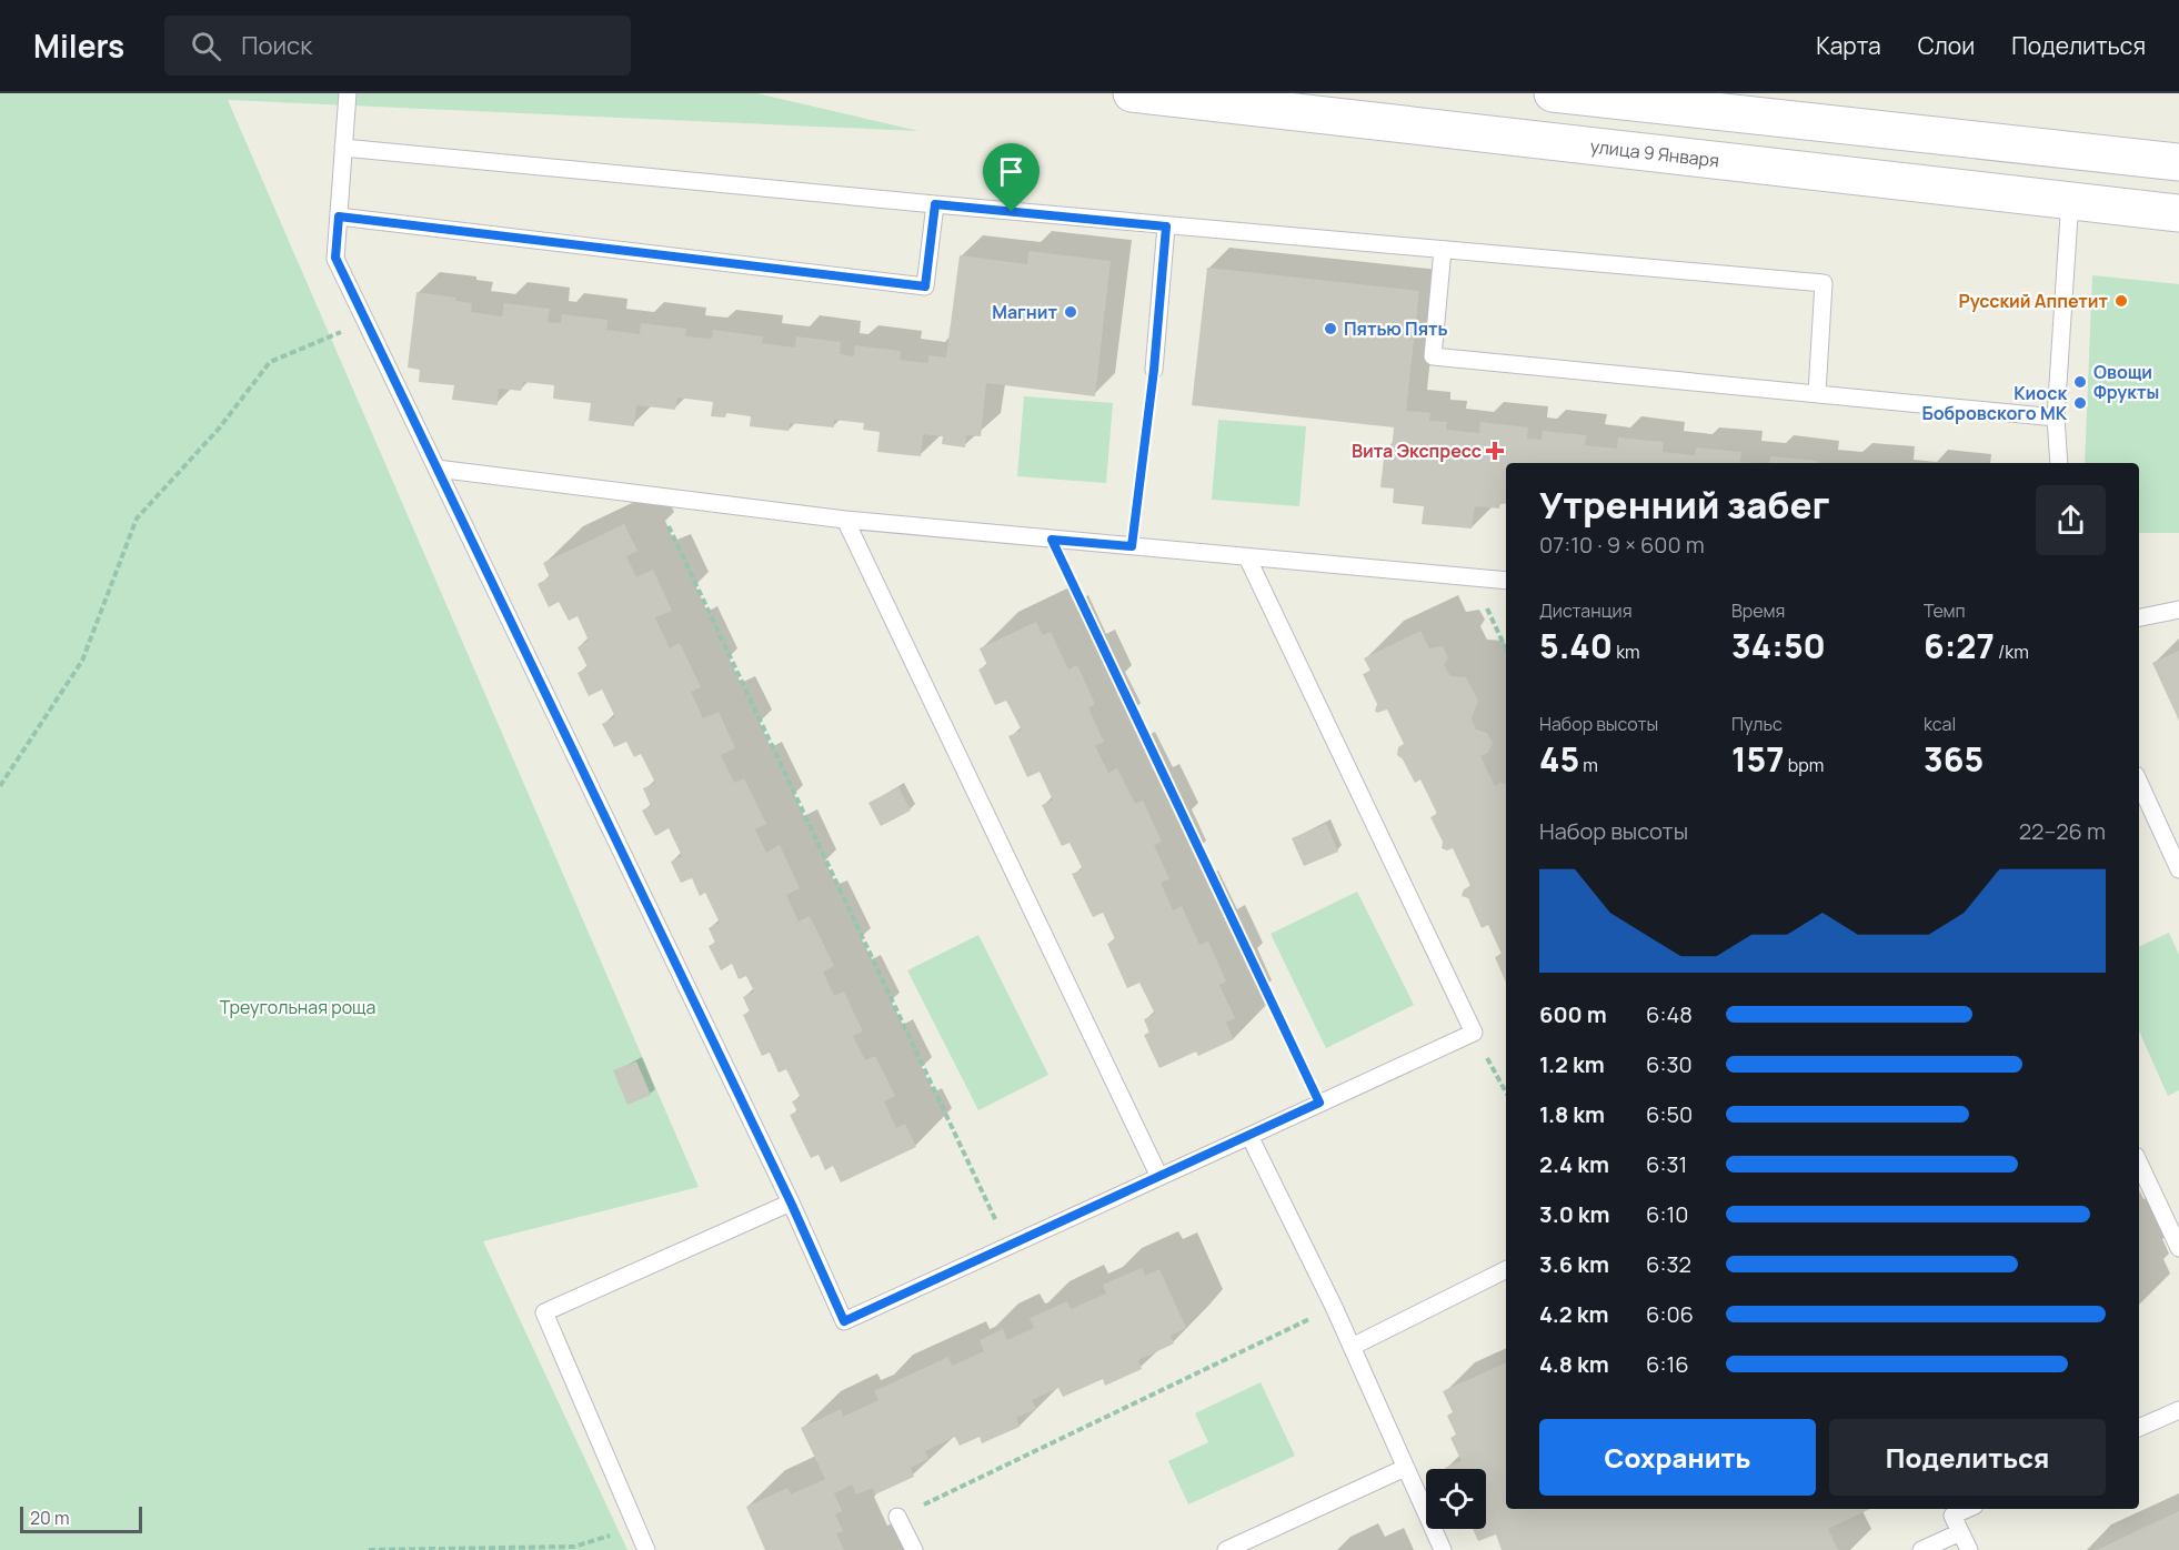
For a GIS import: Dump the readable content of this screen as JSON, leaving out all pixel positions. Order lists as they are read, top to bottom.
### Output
{
  "streets": {
    "main road": ["улица 9 Января"]
  },
  "parks": ["Треугольная роща"],
  "places": {
    "other": [
      "Русский Аппетит",
      "Магнит",
      "Пятью Пять",
      "Овощи Фрукты",
      "Киоск Бобровского МК"
    ],
    "health": ["Вита Экспресс"]
  },
  "scale_bar": "20 m",
  "page": {
    "header": "Milers",
    "search": "Поиск",
    "nav": ["Карта", "Слои", "Поделиться"],
    "heading": ["Утренний забег", "07:10 · 9 × 600 m"],
    "stats": [
      ["Дистанция", "5.40 km"],
      ["Время", "34:50"],
      ["Темп", "6:27 /km"],
      ["Набор высоты", "45 m"],
      ["Пульс", "157 bpm"],
      ["kcal", "365"]
    ],
    "chart": ["Набор высоты", "22–26 m"],
    "list": [
      {
        "name": "600 m",
        "note": "6:48"
      },
      {
        "name": "1.2 km",
        "note": "6:30"
      },
      {
        "name": "1.8 km",
        "note": "6:50"
      },
      {
        "name": "2.4 km",
        "note": "6:31"
      },
      {
        "name": "3.0 km",
        "note": "6:10"
      },
      {
        "name": "3.6 km",
        "note": "6:32"
      },
      {
        "name": "4.2 km",
        "note": "6:06"
      },
      {
        "name": "4.8 km",
        "note": "6:16"
      }
    ],
    "buttons": ["Сохранить", "Поделиться"],
    "scale": "20 m"
  }
}
